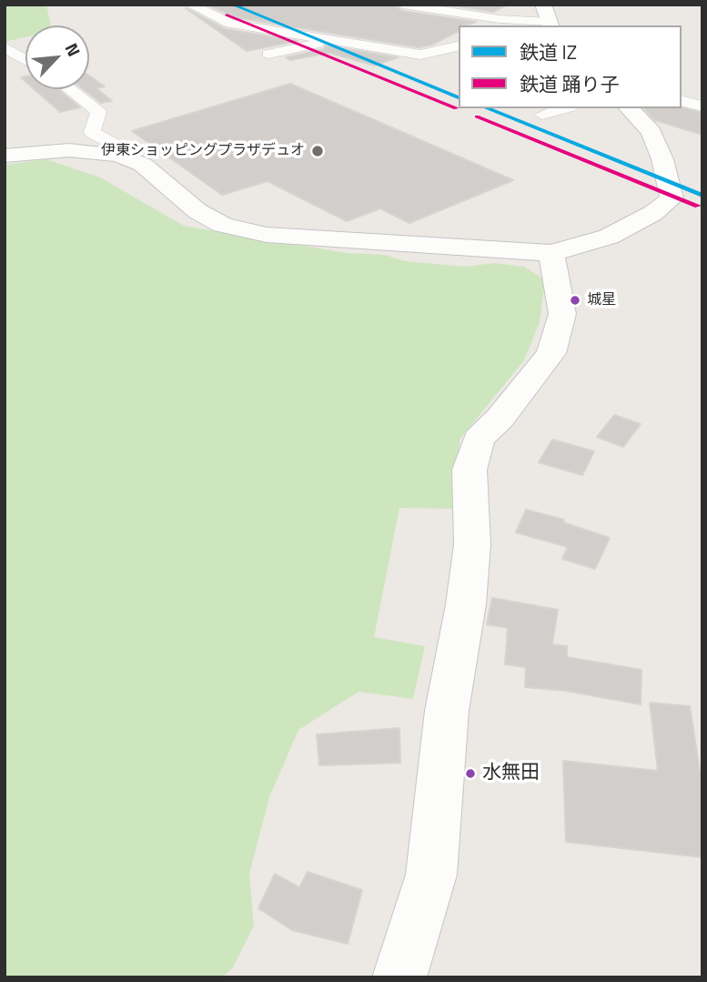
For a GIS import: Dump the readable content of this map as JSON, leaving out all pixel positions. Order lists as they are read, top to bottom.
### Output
{
  "places": ["伊東ショッピングプラザデュオ", "城星", "水無田"],
  "lines": ["rail line IZ", "rail line 踊り子"],
  "legend": ["鉄道 IZ", "鉄道 踊り子"],
  "north": "top right"
}
